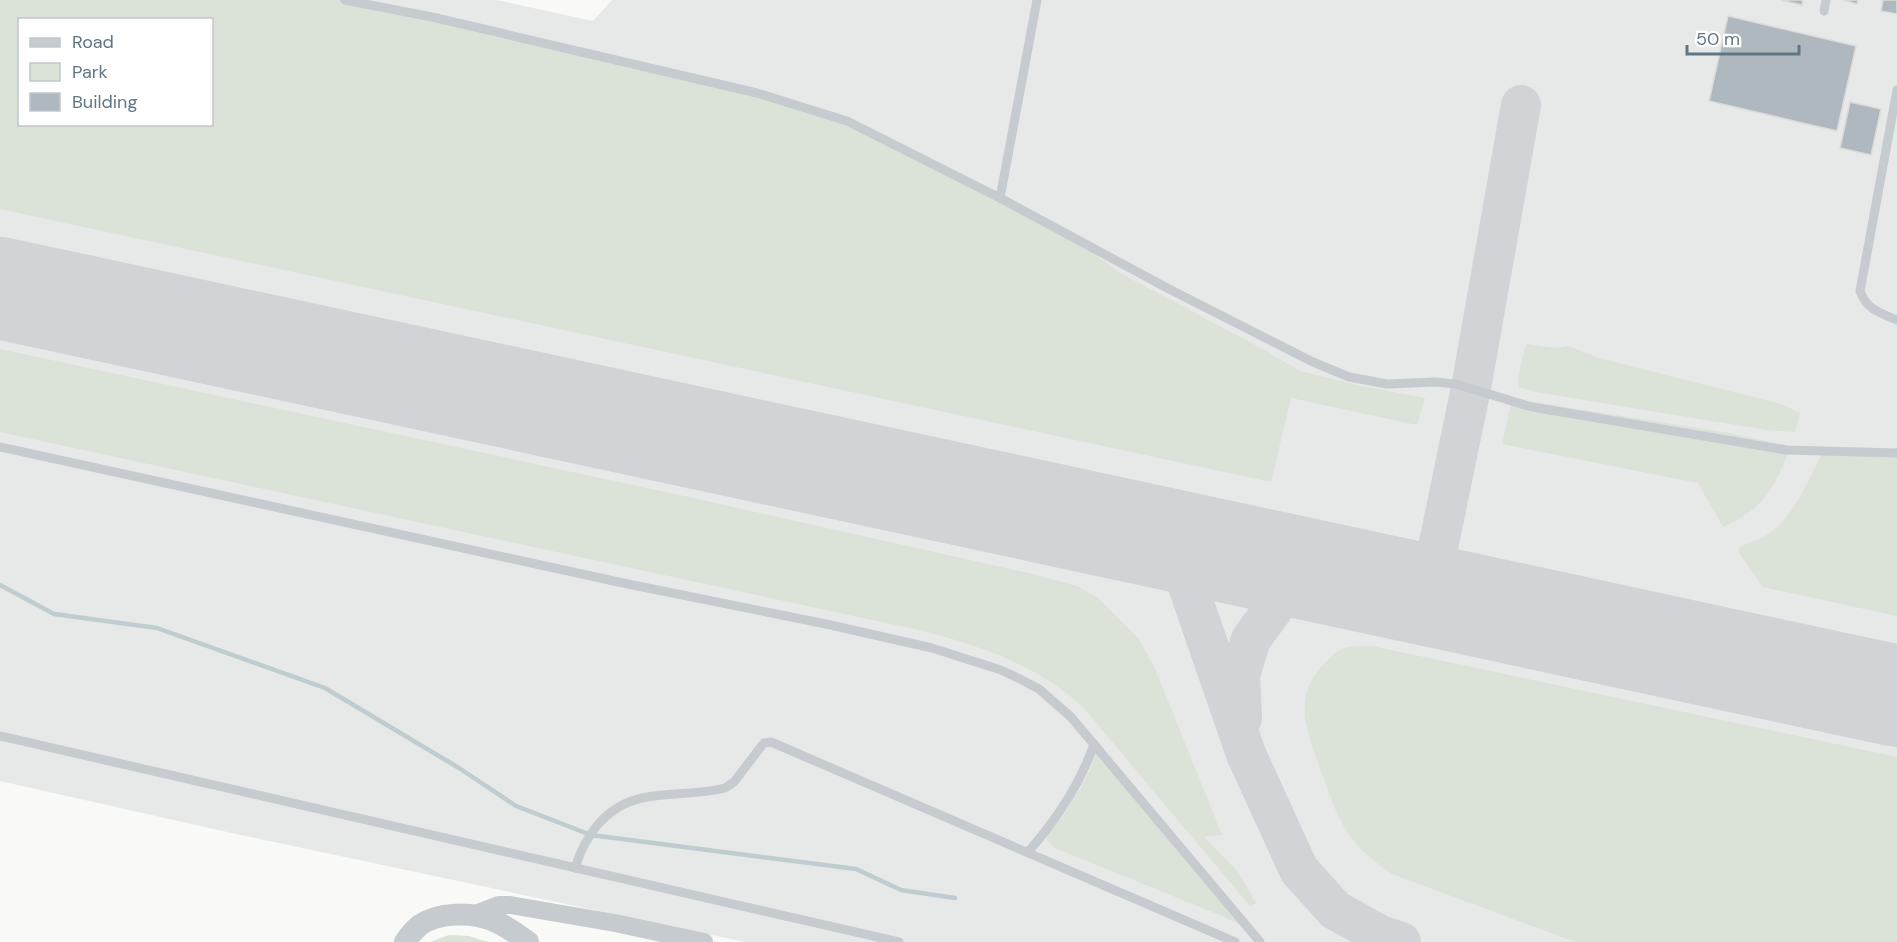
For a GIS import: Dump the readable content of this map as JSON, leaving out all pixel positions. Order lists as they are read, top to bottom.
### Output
{
  "legend": ["Road", "Park", "Building"],
  "scale_bar": "50 m"
}
